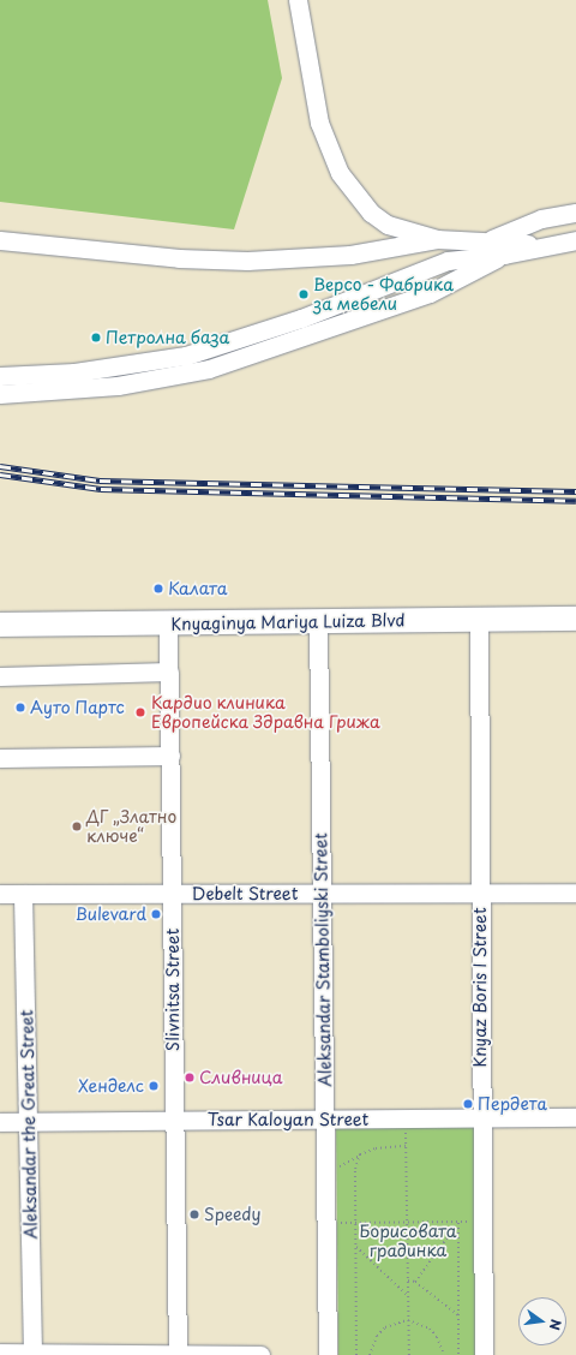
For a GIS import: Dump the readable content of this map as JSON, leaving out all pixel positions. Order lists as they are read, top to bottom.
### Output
{
  "streets": {
    "main road": ["Knyaginya Mariya Luiza Blvd"],
    "street": [
      "Debelt Street",
      "Aleksandar Stamboliyski Street",
      "Knyaz Boris I Street",
      "Slivnitsa Street",
      "Tsar Kaloyan Street",
      "Aleksandar the Great Street"
    ]
  },
  "crossings": [
    ["Knyaginya Mariya Luiza Blvd", "Aleksandar Stamboliyski Street"],
    ["Knyaginya Mariya Luiza Blvd", "Knyaz Boris I Street"],
    ["Knyaginya Mariya Luiza Blvd", "Slivnitsa Street"],
    ["Debelt Street", "Aleksandar Stamboliyski Street"],
    ["Debelt Street", "Knyaz Boris I Street"],
    ["Debelt Street", "Slivnitsa Street"],
    ["Debelt Street", "Aleksandar the Great Street"],
    ["Aleksandar Stamboliyski Street", "Tsar Kaloyan Street"],
    ["Knyaz Boris I Street", "Tsar Kaloyan Street"],
    ["Slivnitsa Street", "Tsar Kaloyan Street"],
    ["Tsar Kaloyan Street", "Aleksandar the Great Street"]
  ],
  "parks": ["Борисовата градинка"],
  "places": [
    "Версо - Фабрика за мебели",
    "Петролна база",
    "Калата",
    "Ауто Партс",
    "Кардио клиника Европейска Здравна Грижа",
    "ДГ „Златно ключе“",
    "Bulevard",
    "Сливница",
    "Хенделс",
    "Пердета",
    "Speedy"
  ],
  "north": "right"
}
